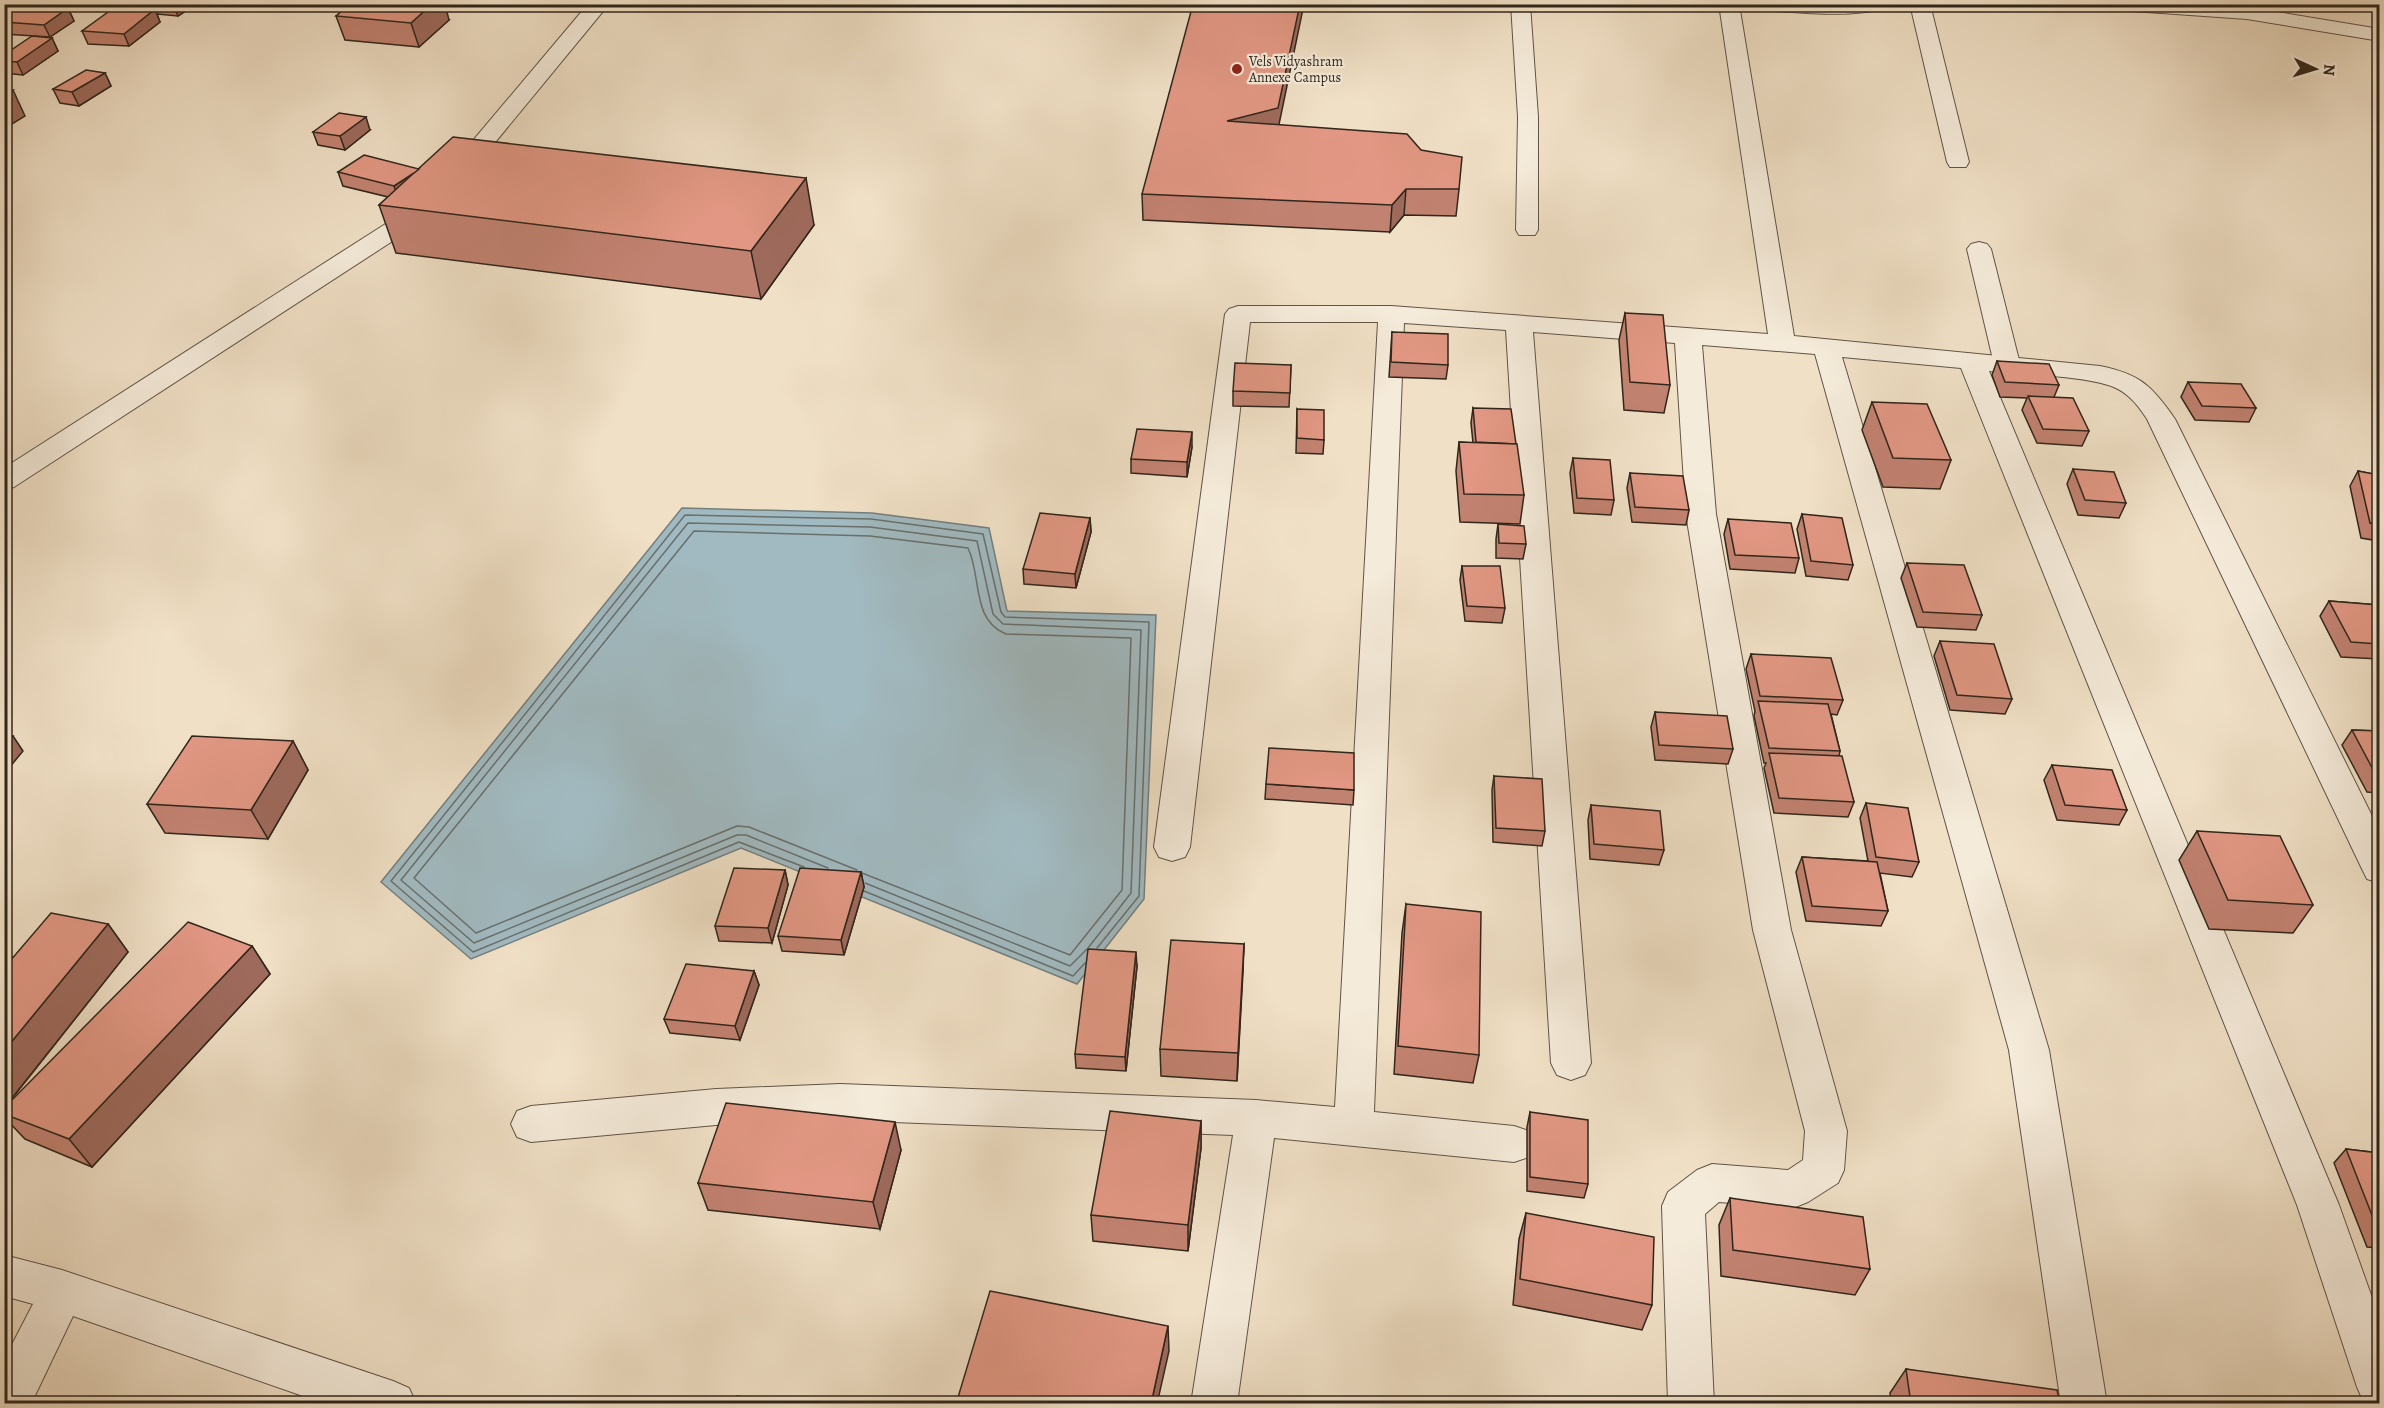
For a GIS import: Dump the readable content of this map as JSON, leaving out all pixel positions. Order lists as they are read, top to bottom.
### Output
{
  "places": ["Vels Vidyashram Annexe Campus"],
  "north": "right"
}
